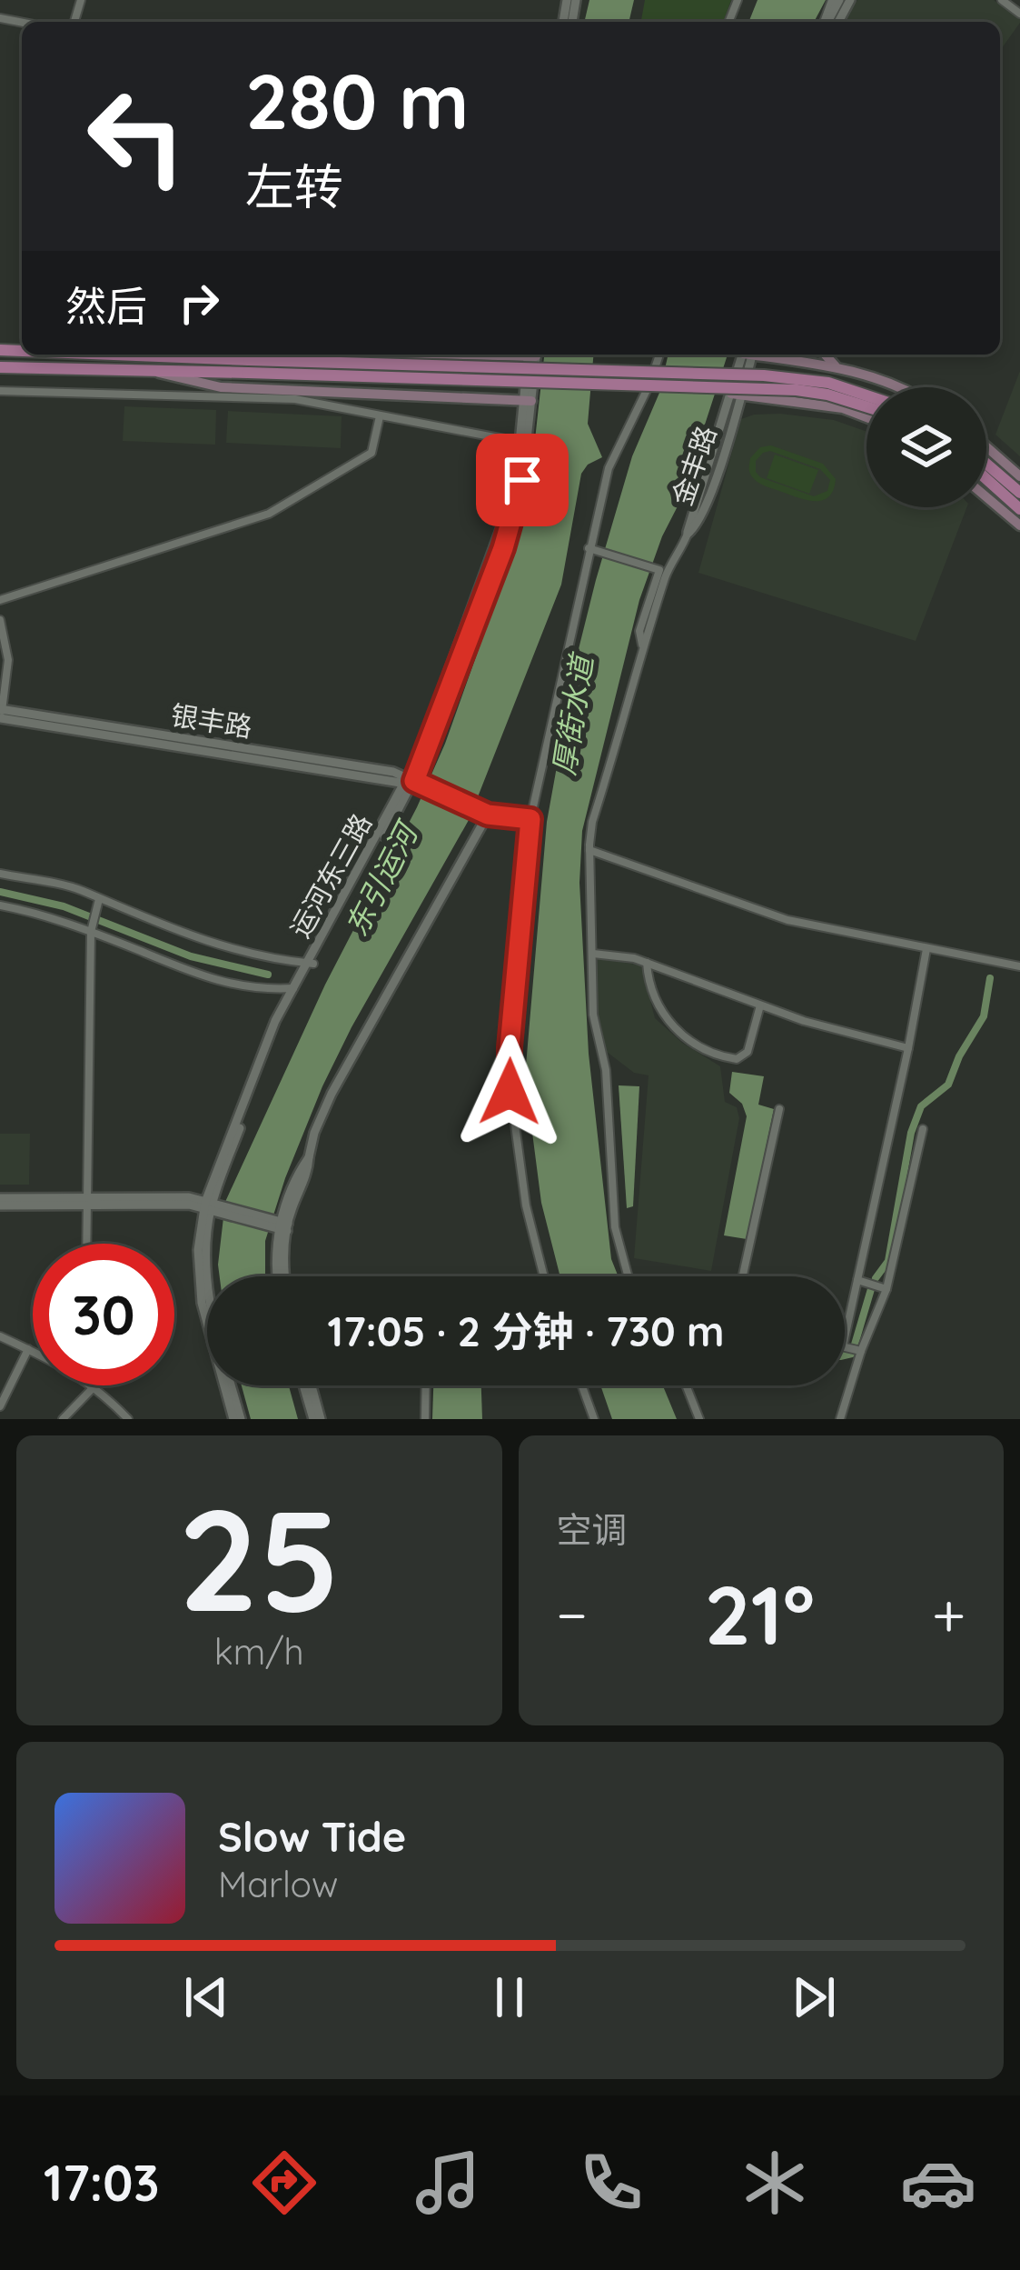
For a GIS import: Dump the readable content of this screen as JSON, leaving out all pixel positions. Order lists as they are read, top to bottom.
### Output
{
  "streets": {
    "street": ["金丰路", "银丰路", "运河东三路"]
  },
  "crossings": [
    ["银丰路", "运河东三路"]
  ],
  "water": ["厚街水道", "东引运河"],
  "page": {
    "turn": ["280 m", "左转"],
    "then": "然后",
    "limit": "30",
    "trip": "17:05 · 2 分钟 · 730 m",
    "tile": [
      ["25", "km/h"],
      "空调"
    ],
    "heat": ["−", "21°", "+"],
    "song": ["Slow Tide", "Marlow"],
    "tabs": "17:03"
  }
}
